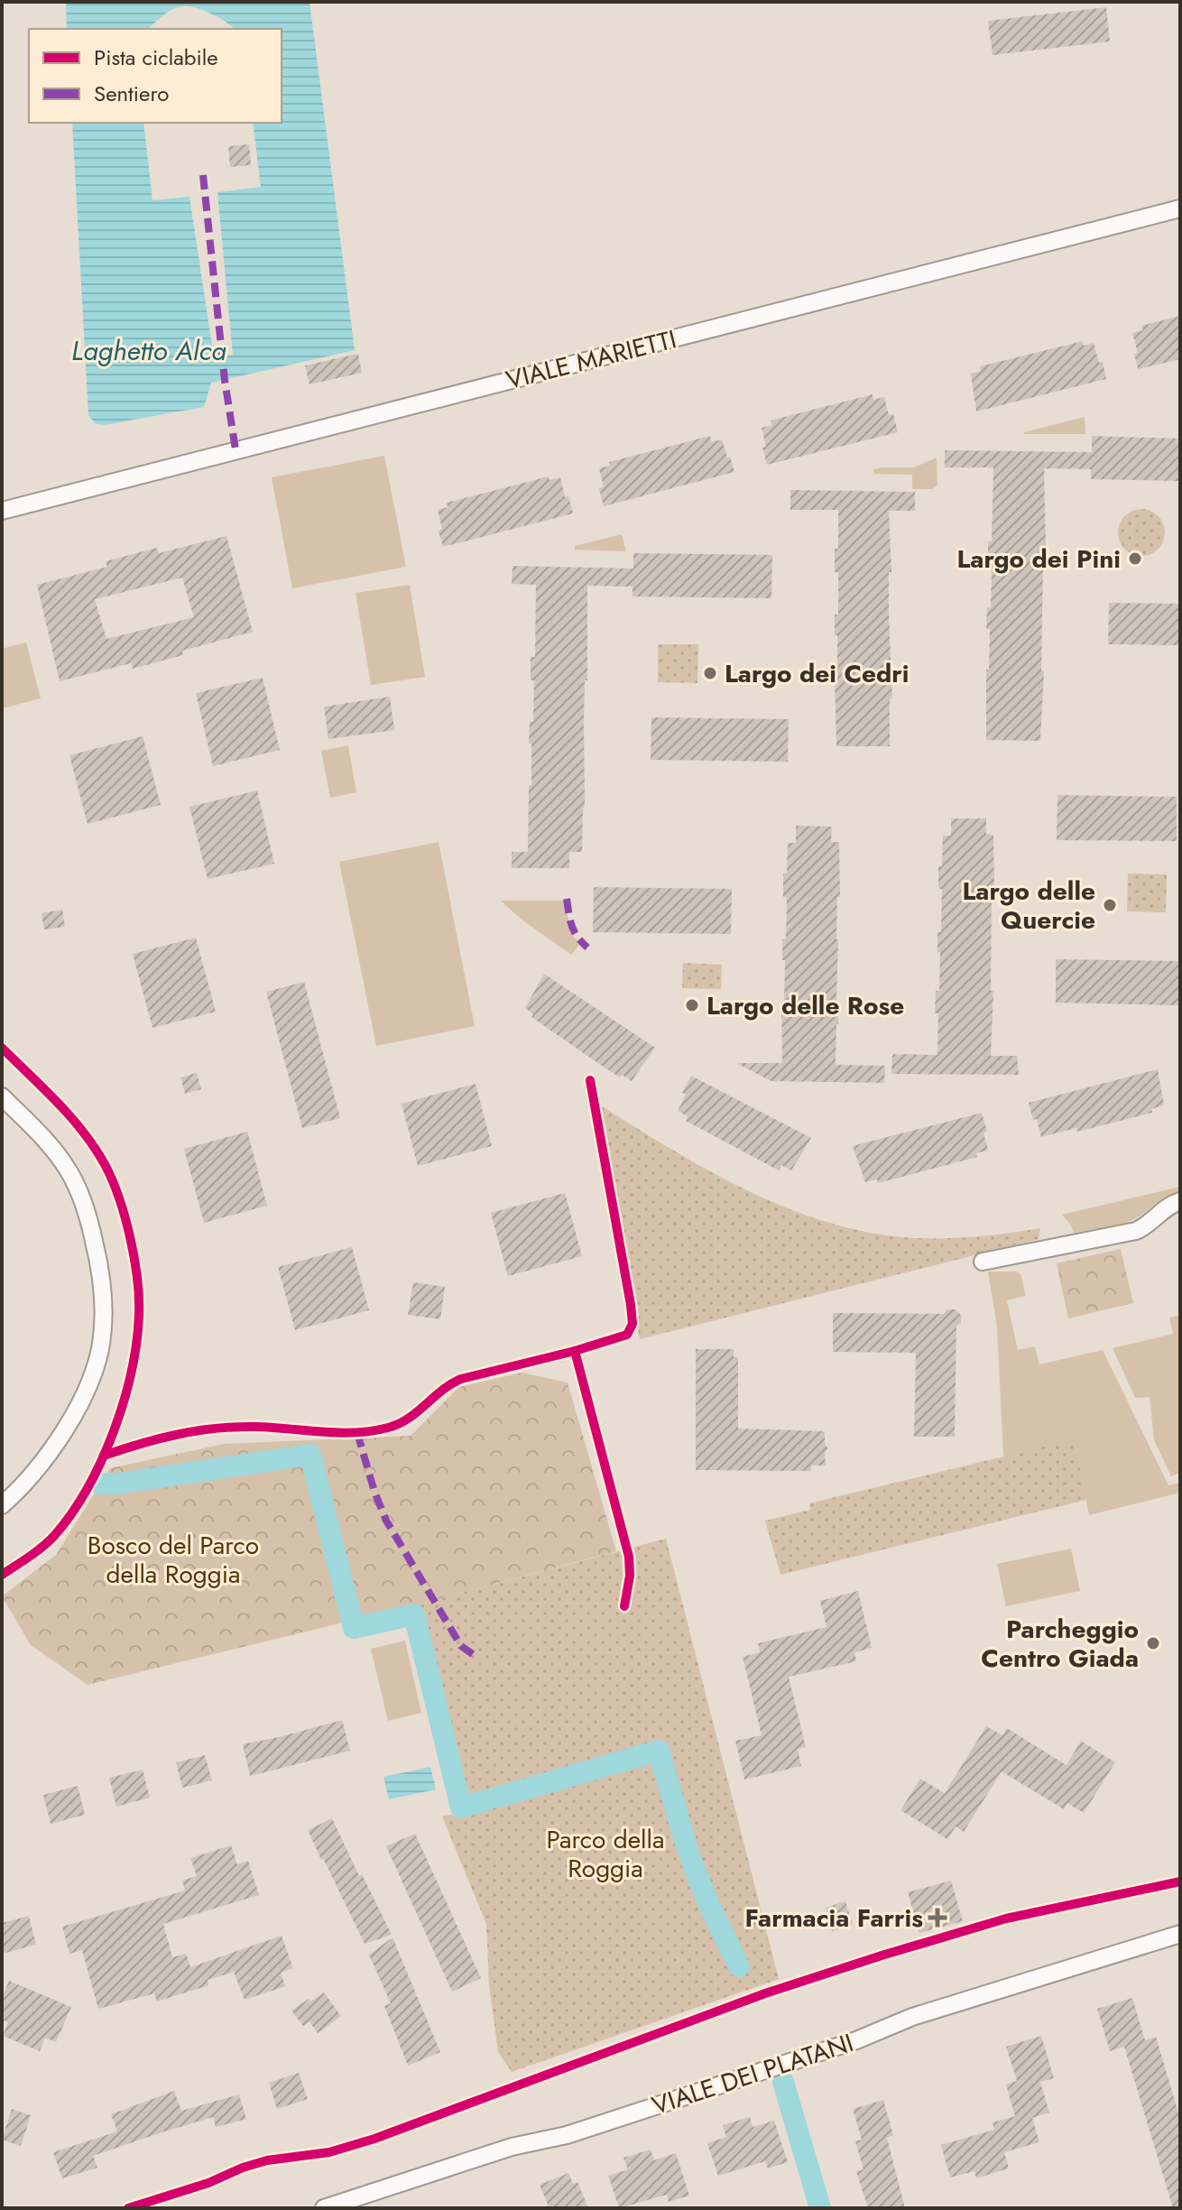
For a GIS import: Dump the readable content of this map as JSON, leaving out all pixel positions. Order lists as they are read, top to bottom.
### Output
{
  "streets": {
    "street": ["VIALE MARIETTI", "VIALE DEI PLATANI"]
  },
  "water": ["Laghetto Alca"],
  "parks": ["Bosco del Parco della Roggia", "Parco della Roggia"],
  "places": {
    "other": [
      "Largo dei Pini",
      "Largo dei Cedri",
      "Largo delle Quercie",
      "Largo delle Rose",
      "Parcheggio Centro Giada"
    ],
    "health": ["Farmacia Farris"]
  },
  "legend": ["Pista ciclabile", "Sentiero"]
}
